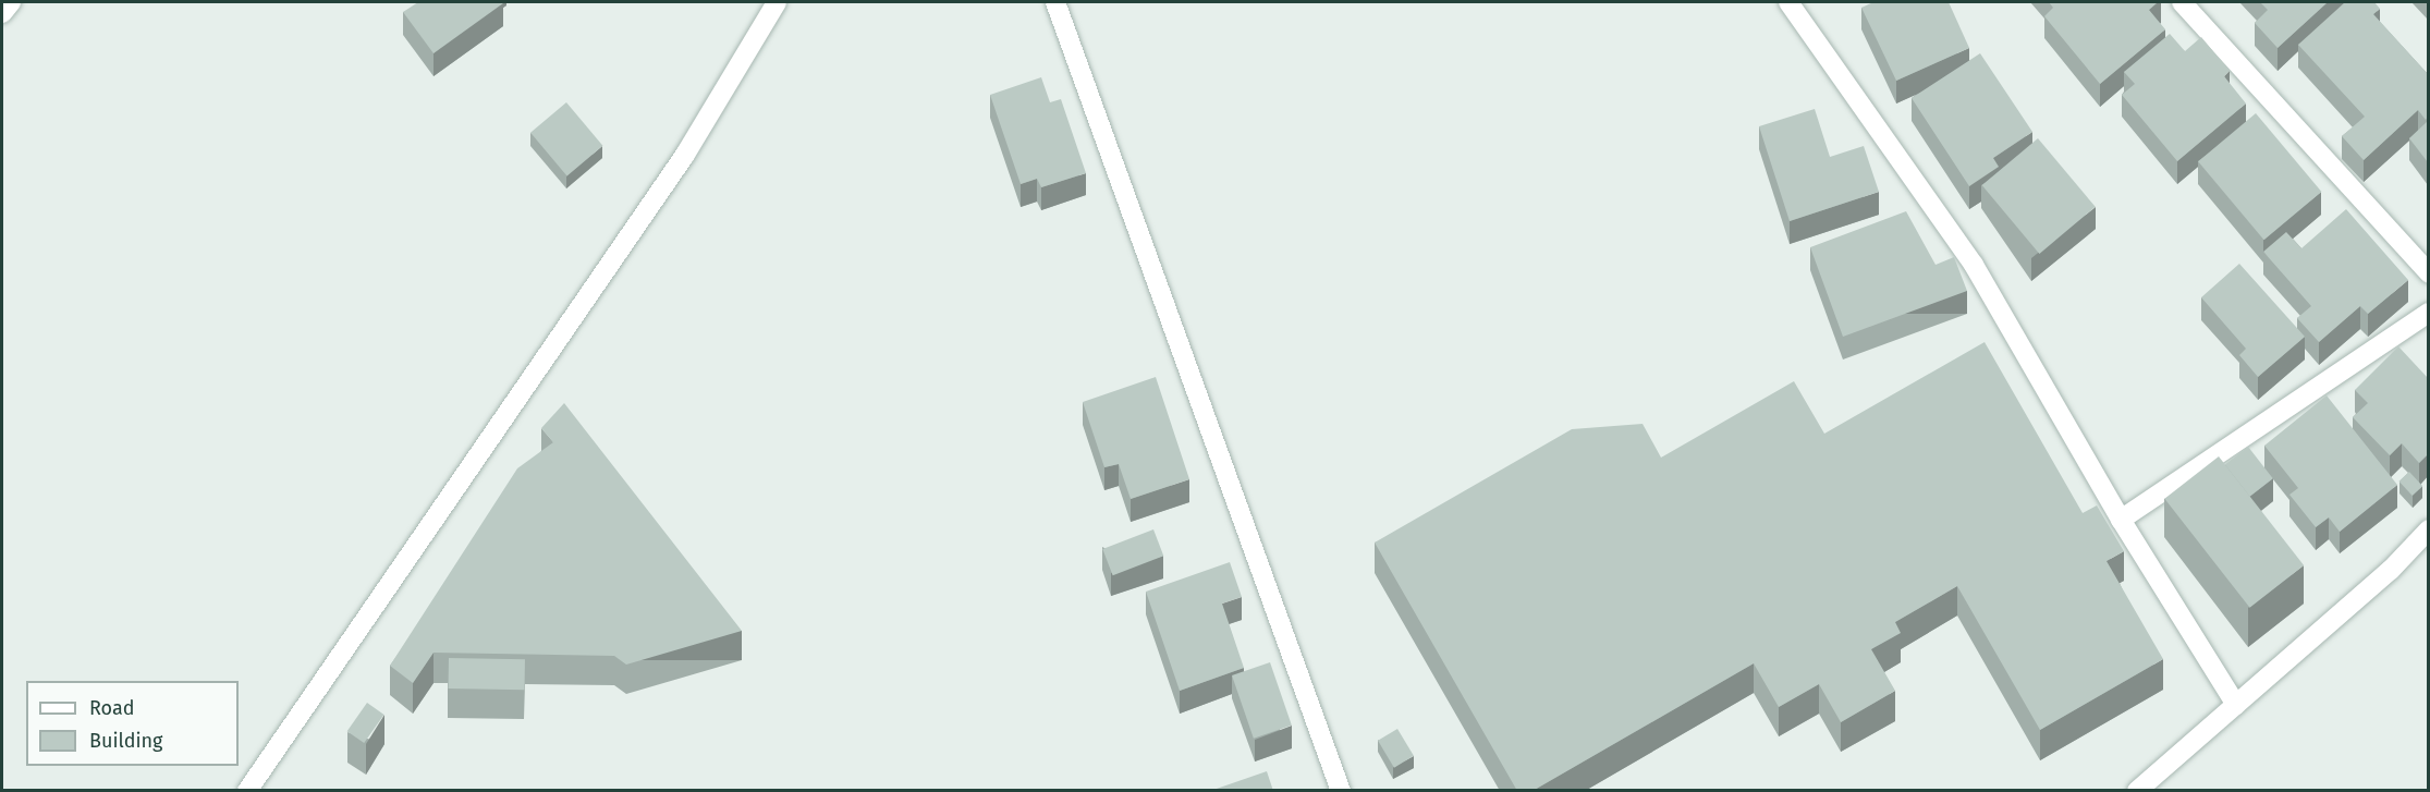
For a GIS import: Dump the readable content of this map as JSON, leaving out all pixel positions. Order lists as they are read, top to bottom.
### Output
{
  "legend": ["Road", "Building"]
}
